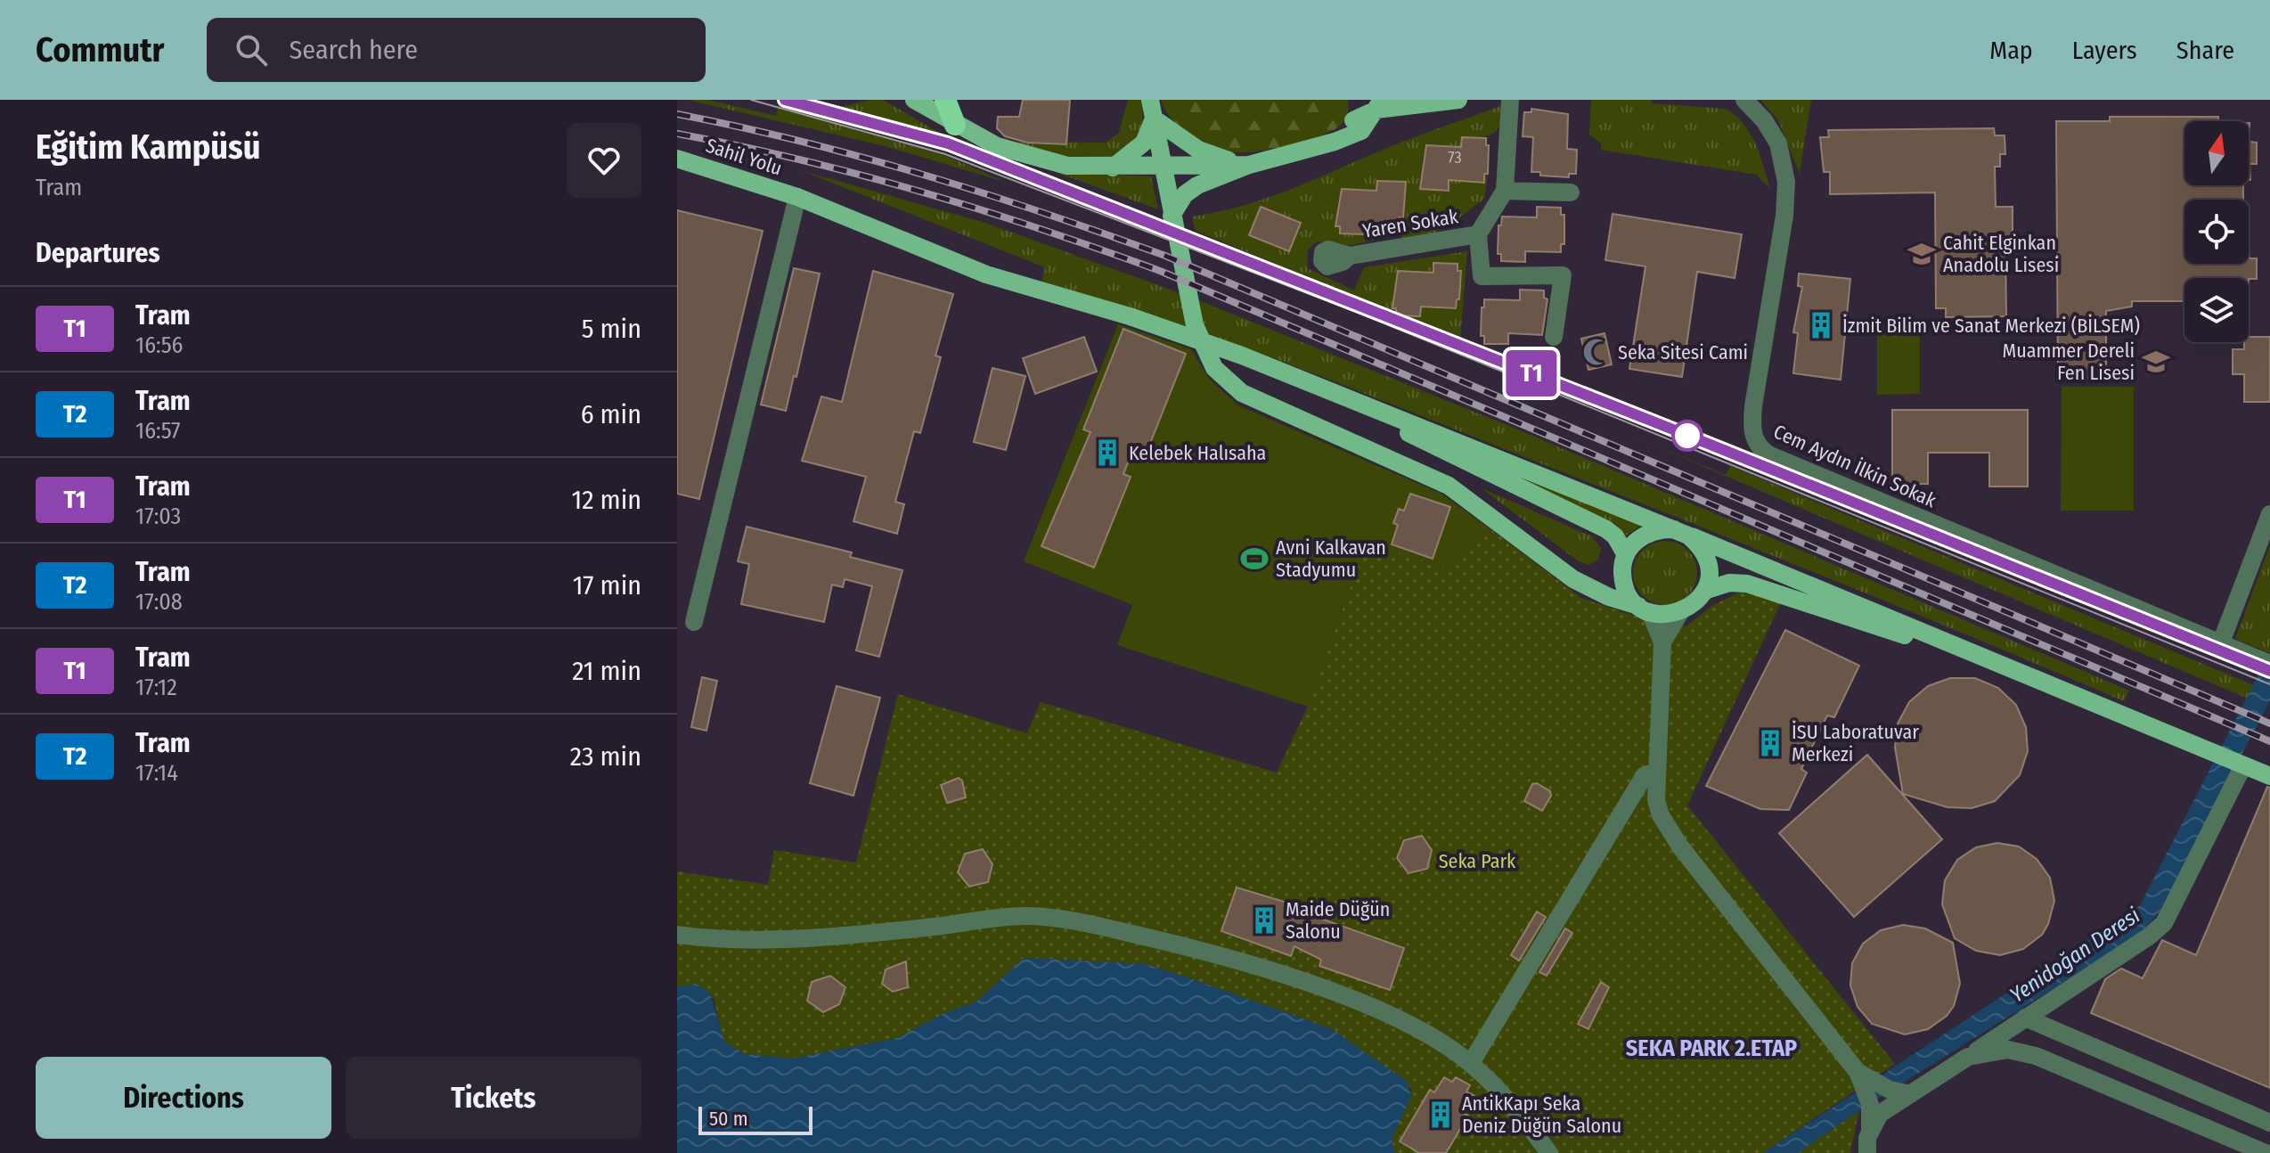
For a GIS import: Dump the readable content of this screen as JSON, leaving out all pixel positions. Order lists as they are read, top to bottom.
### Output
{
  "streets": {
    "main road": ["Sahil Yolu"],
    "street": ["Yaren Sokak", "Cem Aydın İlkin Sokak"]
  },
  "districts": ["SEKA PARK 2.ETAP"],
  "water": ["Yenidoğan Deresi"],
  "parks": ["Seka Park"],
  "places": {
    "school or university": ["Cahit Elginkan Anadolu Lisesi", "Muammer Dereli Fen Lisesi"],
    "building": [
      "İzmit Bilim ve Sanat Merkezi (BİLSEM)",
      "Kelebek Halısaha",
      "İSU Laboratuvar Merkezi",
      "Maide Düğün Salonu",
      "AntikKapı Seka Deniz Düğün Salonu"
    ],
    "mosque": ["Seka Sitesi Cami"],
    "sports": ["Avni Kalkavan Stadyumu"]
  },
  "lines": ["tram line T1"],
  "house_numbers": ["73"],
  "scale_bar": "50 m",
  "north": "top",
  "page": {
    "header": "Commutr",
    "search": "Search here",
    "nav": ["Map", "Layers", "Share"],
    "heading": [
      ["Eğitim Kampüsü", "Tram"],
      "Departures"
    ],
    "on_map": "T1",
    "list": [
      {
        "mark": "T1",
        "name": "Tram",
        "note": "16:56",
        "value": "5 min"
      },
      {
        "mark": "T2",
        "name": "Tram",
        "note": "16:57",
        "value": "6 min"
      },
      {
        "mark": "T1",
        "name": "Tram",
        "note": "17:03",
        "value": "12 min"
      },
      {
        "mark": "T2",
        "name": "Tram",
        "note": "17:08",
        "value": "17 min"
      },
      {
        "mark": "T1",
        "name": "Tram",
        "note": "17:12",
        "value": "21 min"
      },
      {
        "mark": "T2",
        "name": "Tram",
        "note": "17:14",
        "value": "23 min"
      }
    ],
    "buttons": ["Directions", "Tickets"],
    "scale": "50 m"
  }
}
